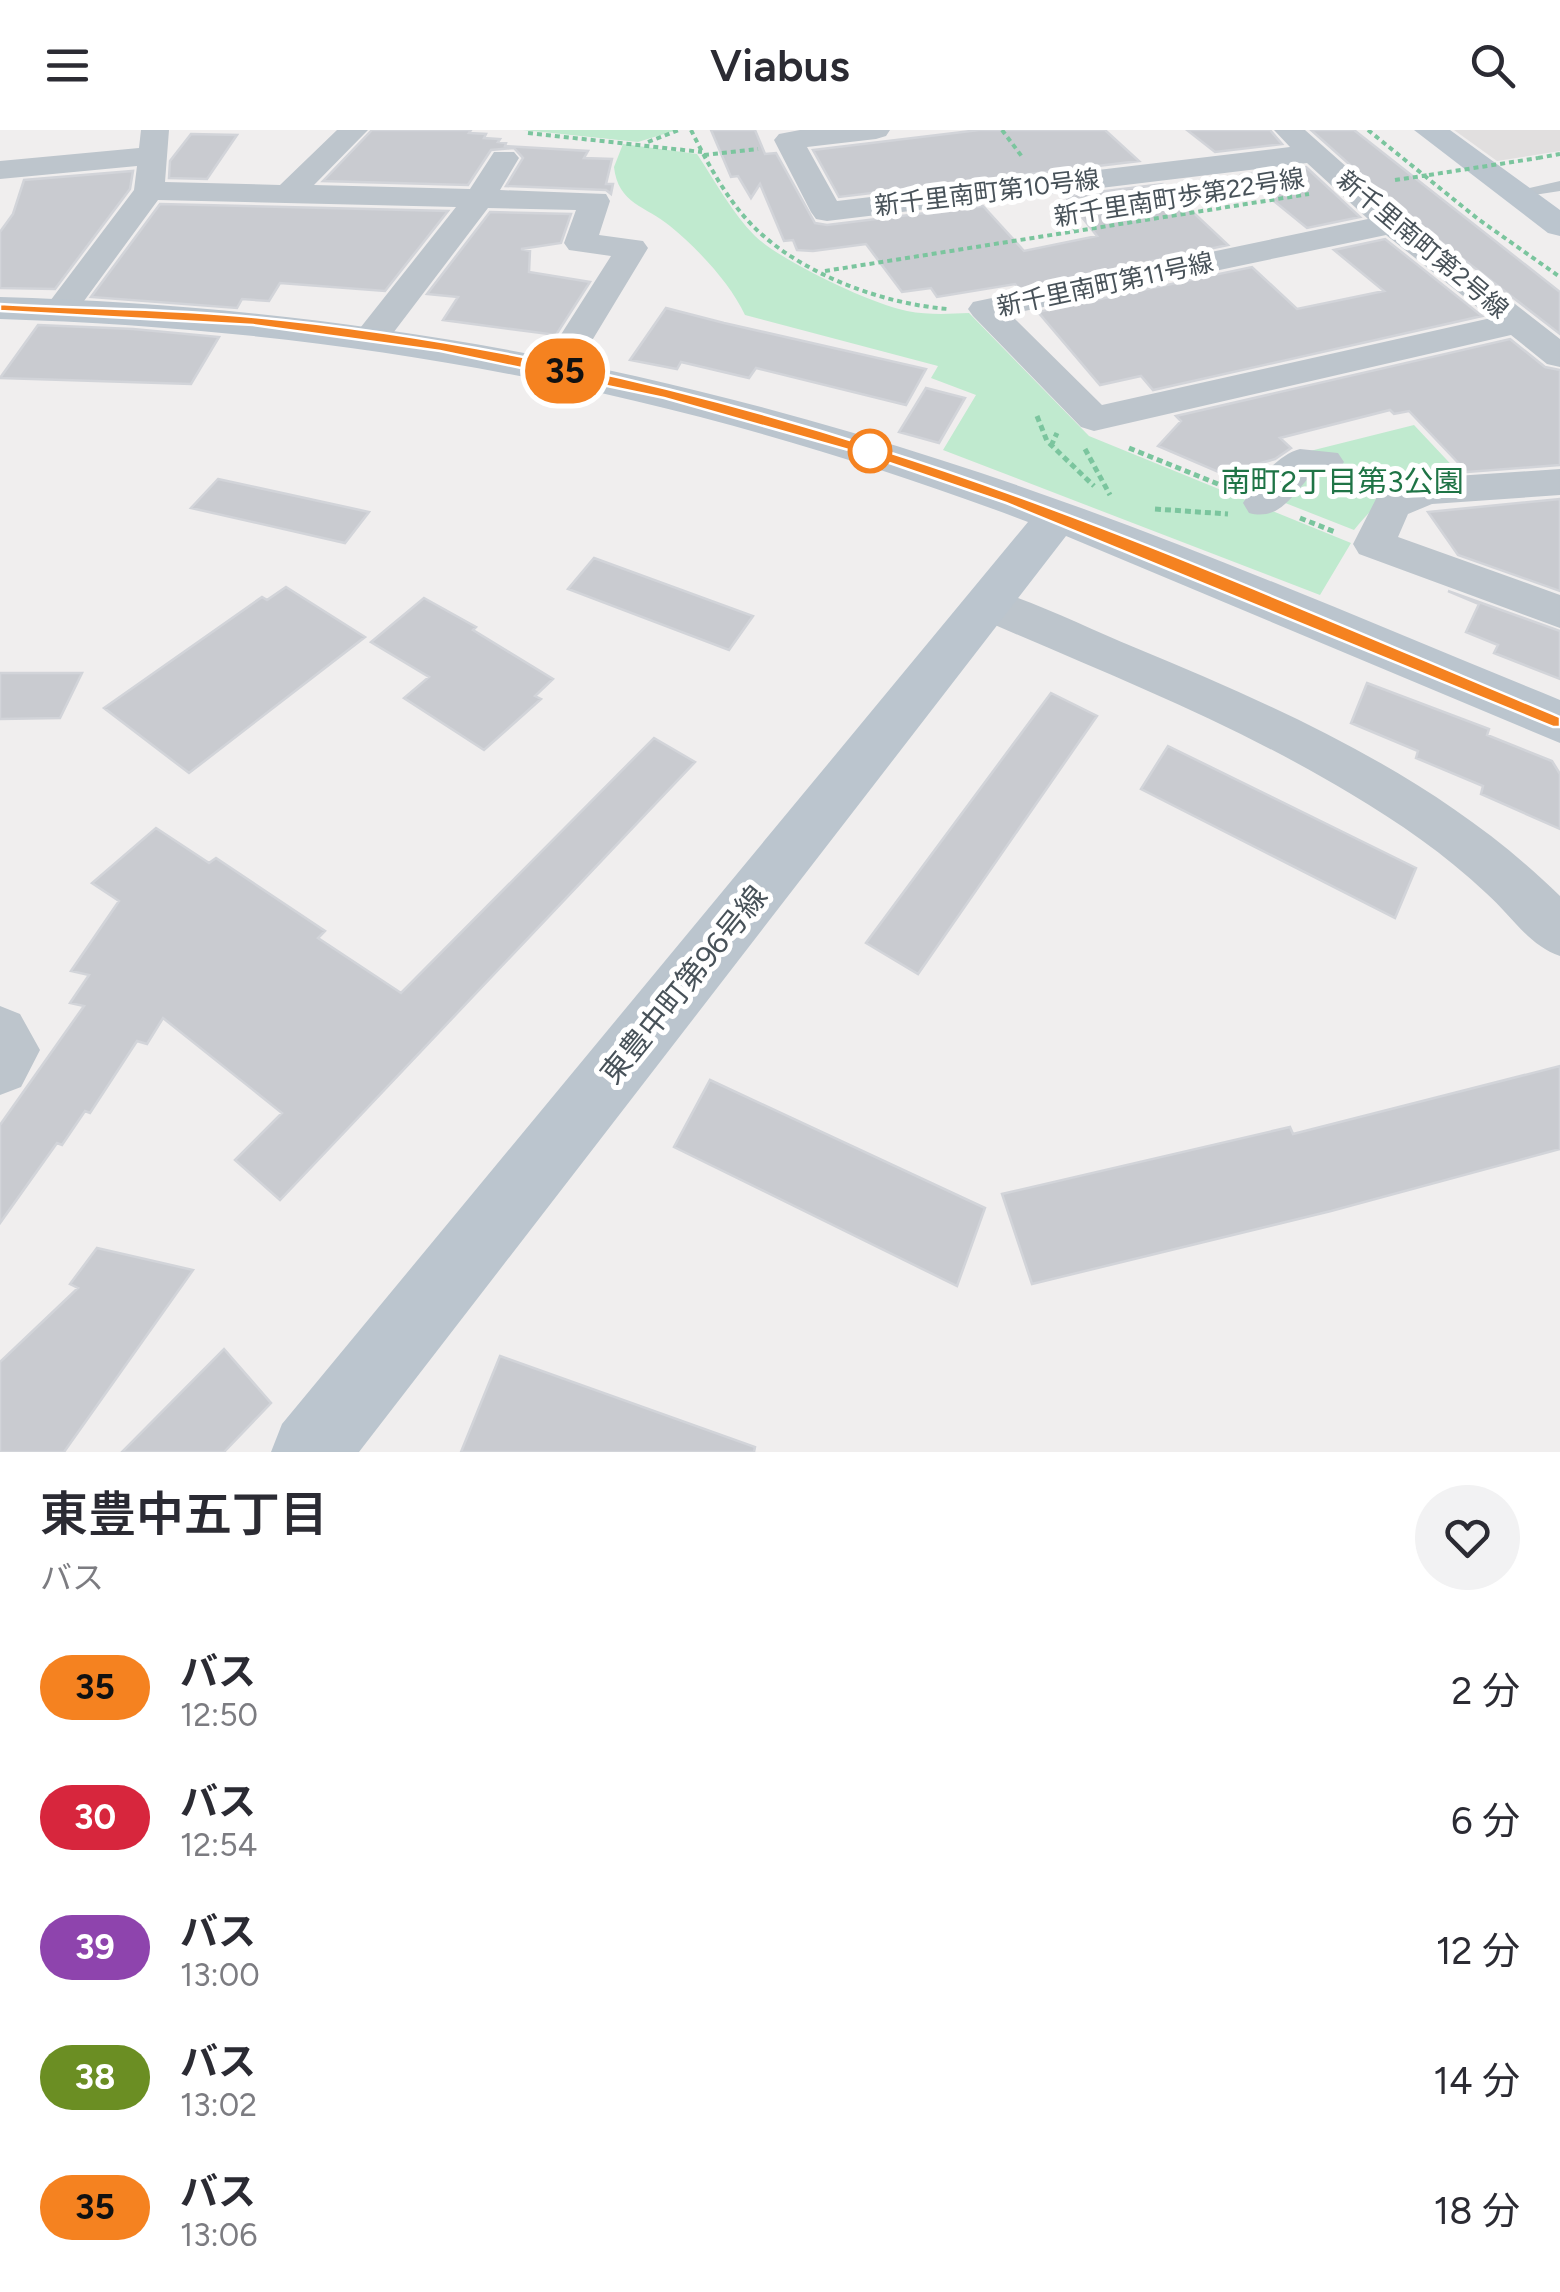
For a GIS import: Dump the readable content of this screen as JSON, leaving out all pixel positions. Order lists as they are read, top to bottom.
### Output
{
  "streets": {
    "street": [
      "新千里南町第10号線",
      "新千里南町第2号線",
      "新千里南町第11号線",
      "東豊中町第96号線"
    ],
    "path": ["新千里南町歩第22号線"]
  },
  "crossings": [
    ["新千里南町第10号線", "新千里南町第2号線"],
    ["新千里南町歩第22号線", "新千里南町第2号線"],
    ["新千里南町第2号線", "新千里南町第11号線"]
  ],
  "parks": ["南町2丁目第3公園"],
  "lines": ["bus line 35"],
  "page": {
    "header": "Viabus",
    "on_map": "35",
    "heading": ["東豊中五丁目", "バス"],
    "list": [
      {
        "mark": "35",
        "name": "バス",
        "note": "12:50",
        "value": "2 分"
      },
      {
        "mark": "30",
        "name": "バス",
        "note": "12:54",
        "value": "6 分"
      },
      {
        "mark": "39",
        "name": "バス",
        "note": "13:00",
        "value": "12 分"
      },
      {
        "mark": "38",
        "name": "バス",
        "note": "13:02",
        "value": "14 分"
      },
      {
        "mark": "35",
        "name": "バス",
        "note": "13:06",
        "value": "18 分"
      }
    ]
  }
}
